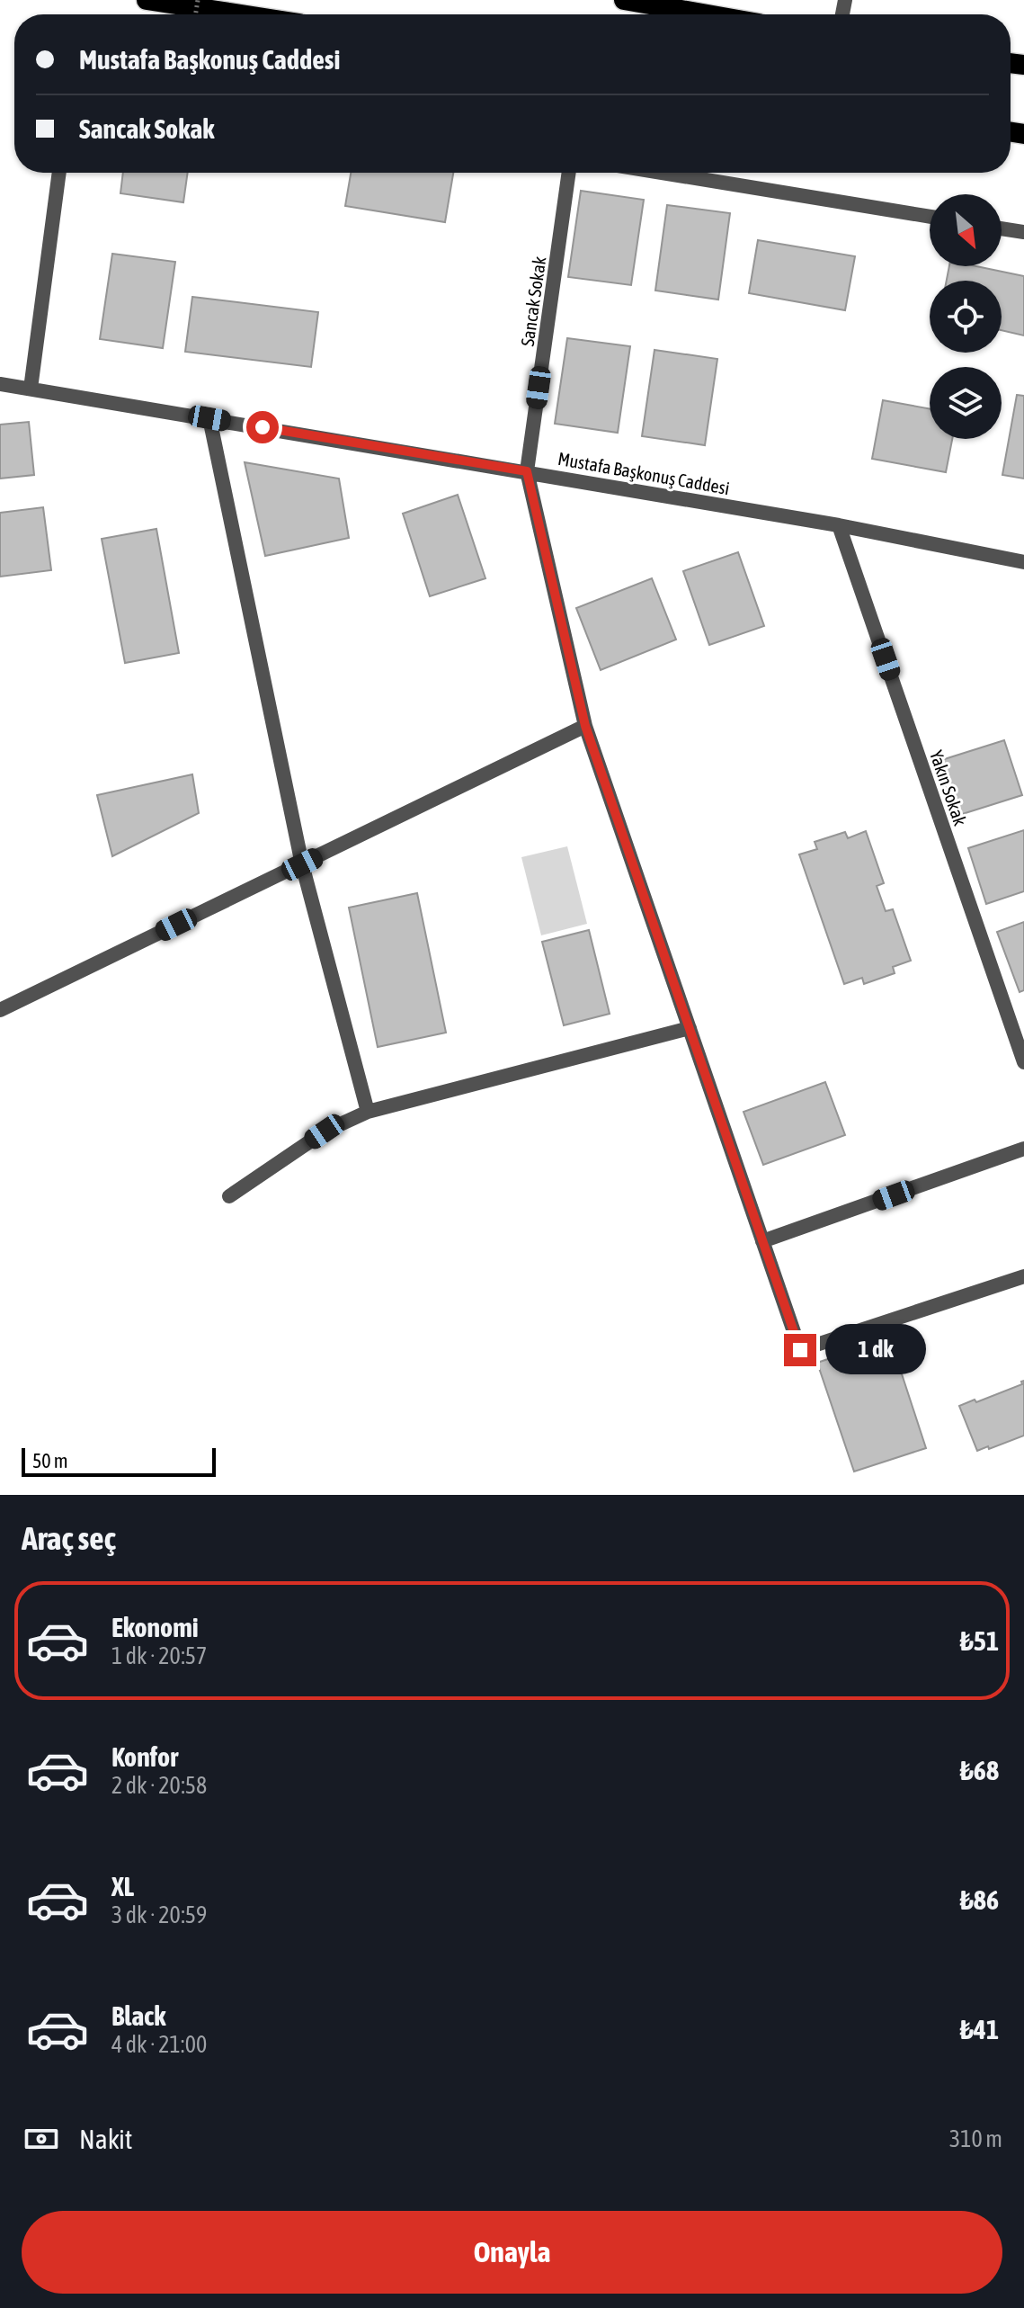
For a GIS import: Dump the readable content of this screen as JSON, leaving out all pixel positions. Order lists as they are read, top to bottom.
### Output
{
  "streets": {
    "street": ["Sancak Sokak", "Mustafa Başkonuş Caddesi", "Yakın Sokak"]
  },
  "crossings": [
    ["Sancak Sokak", "Mustafa Başkonuş Caddesi"],
    ["Mustafa Başkonuş Caddesi", "Yakın Sokak"]
  ],
  "scale_bar": "50 m",
  "north": "bottom right",
  "page": {
    "banner": ["Mustafa Başkonuş Caddesi", "Sancak Sokak"],
    "bubble": "1 dk",
    "scale": "50 m",
    "heading": "Araç seç",
    "list": [
      {
        "name": "Ekonomi",
        "note": "1 dk · 20:57",
        "value": "₺51"
      },
      {
        "name": "Konfor",
        "note": "2 dk · 20:58",
        "value": "₺68"
      },
      {
        "name": "XL",
        "note": "3 dk · 20:59",
        "value": "₺86"
      },
      {
        "name": "Black",
        "note": "4 dk · 21:00",
        "value": "₺41"
      }
    ],
    "pay": ["Nakit", "310 m"],
    "buttons": "Onayla"
  }
}
